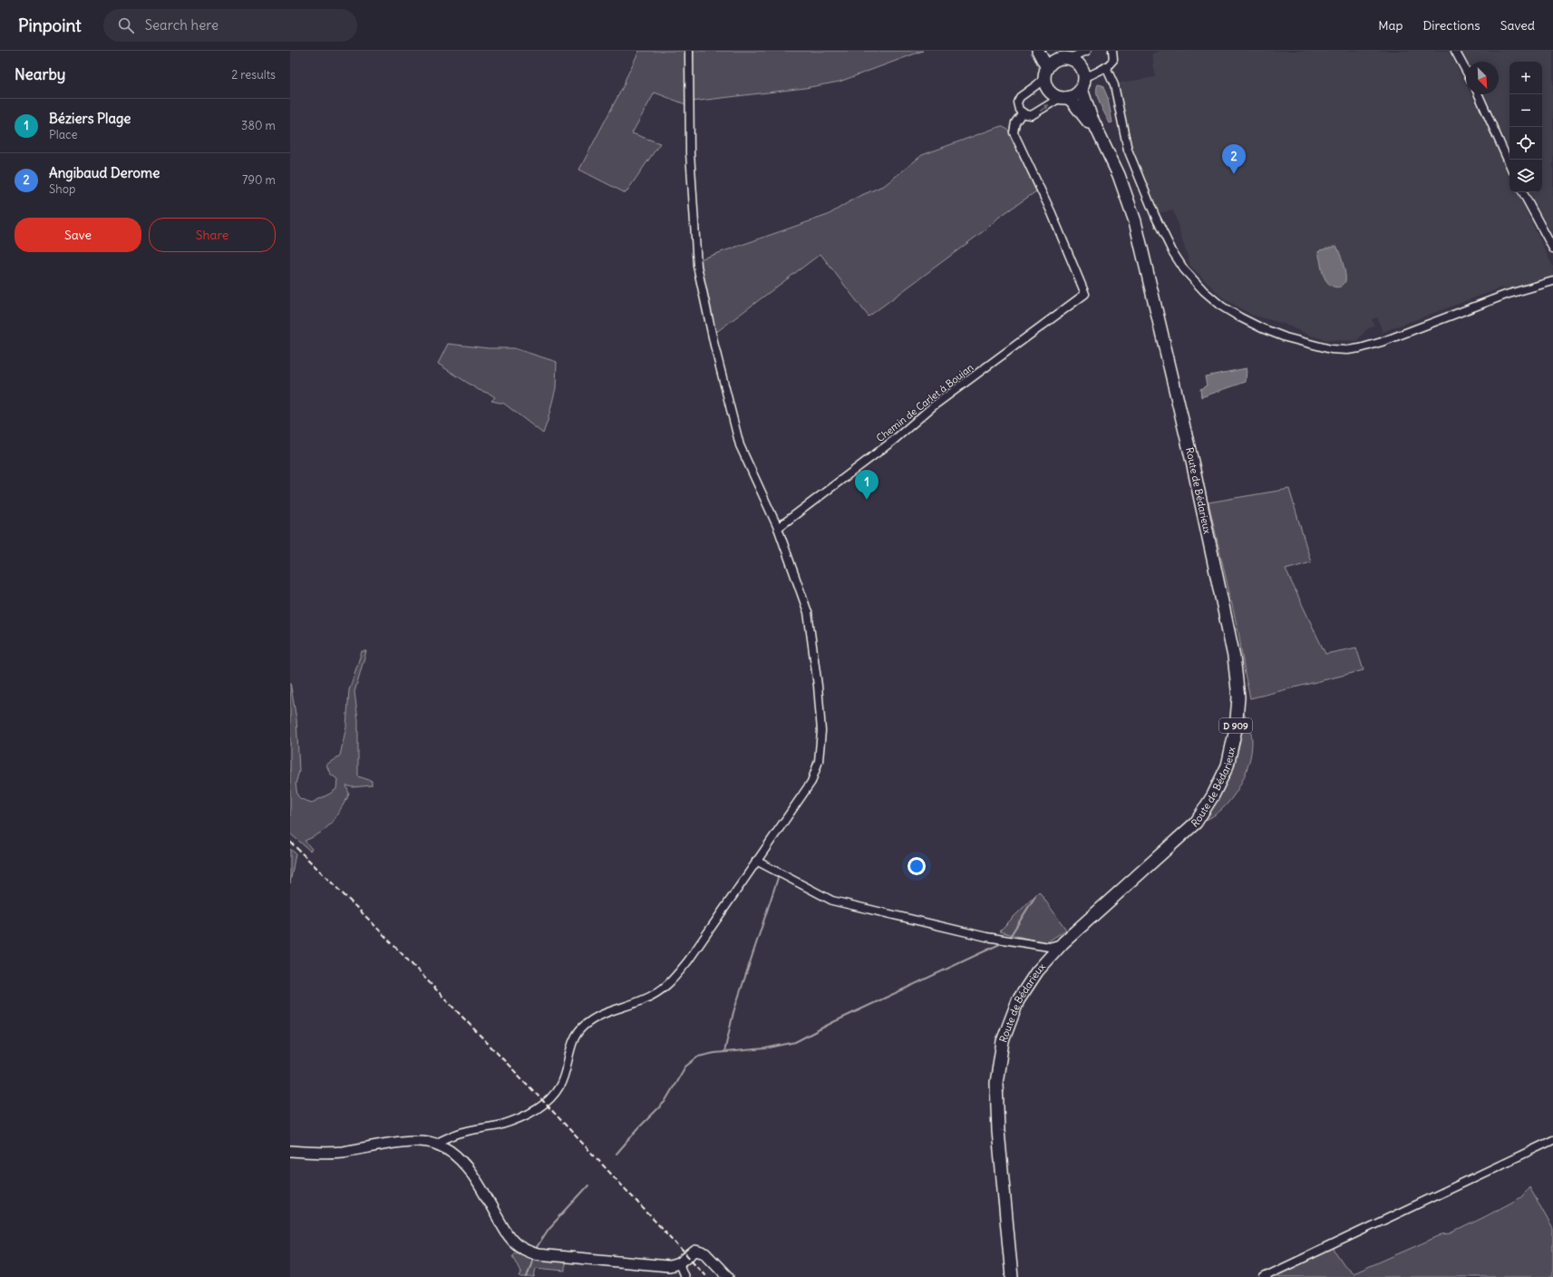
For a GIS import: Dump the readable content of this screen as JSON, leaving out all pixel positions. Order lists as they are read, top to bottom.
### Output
{
  "streets": {
    "main road": ["Route de Bédarieux", "D 909"],
    "street": ["Chemin de Carlet à Boujan"]
  },
  "north": "bottom right",
  "page": {
    "header": "Pinpoint",
    "search": "Search here",
    "nav": ["Map", "Directions", "Saved"],
    "heading": ["Nearby", "2 results"],
    "map_buttons": ["+", "−"],
    "list": [
      {
        "mark": "1",
        "name": "Béziers Plage",
        "note": "Place",
        "value": "380 m"
      },
      {
        "mark": "2",
        "name": "Angibaud Derome",
        "note": "Shop",
        "value": "790 m"
      }
    ],
    "pins": ["2", "1"],
    "buttons": ["Save", "Share"]
  }
}
